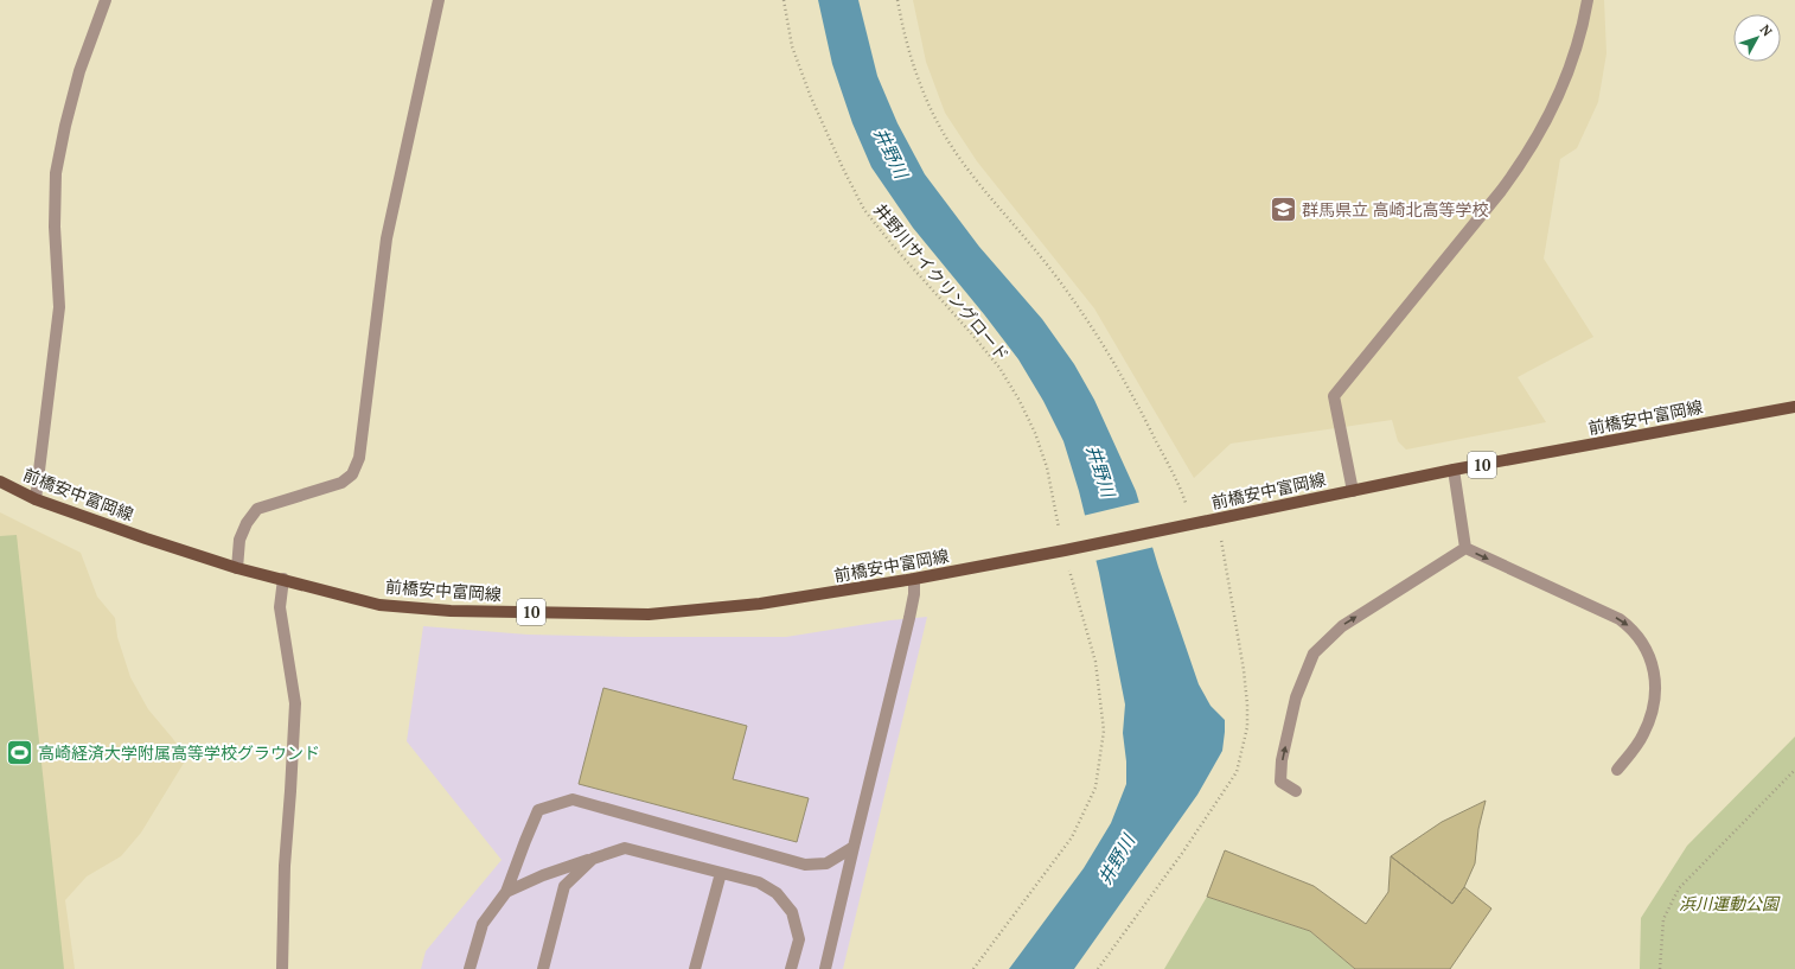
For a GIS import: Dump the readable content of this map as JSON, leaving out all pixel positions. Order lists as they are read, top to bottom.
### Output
{
  "streets": {
    "main road": ["前橋安中富岡線", "10"],
    "path": ["井野川サイクリングロード"]
  },
  "water": ["井野川"],
  "parks": ["浜川運動公園"],
  "places": {
    "school or university": ["群馬県立 高崎北高等学校"],
    "sports": ["高崎経済大学附属高等学校グラウンド"]
  },
  "north": "top right"
}
